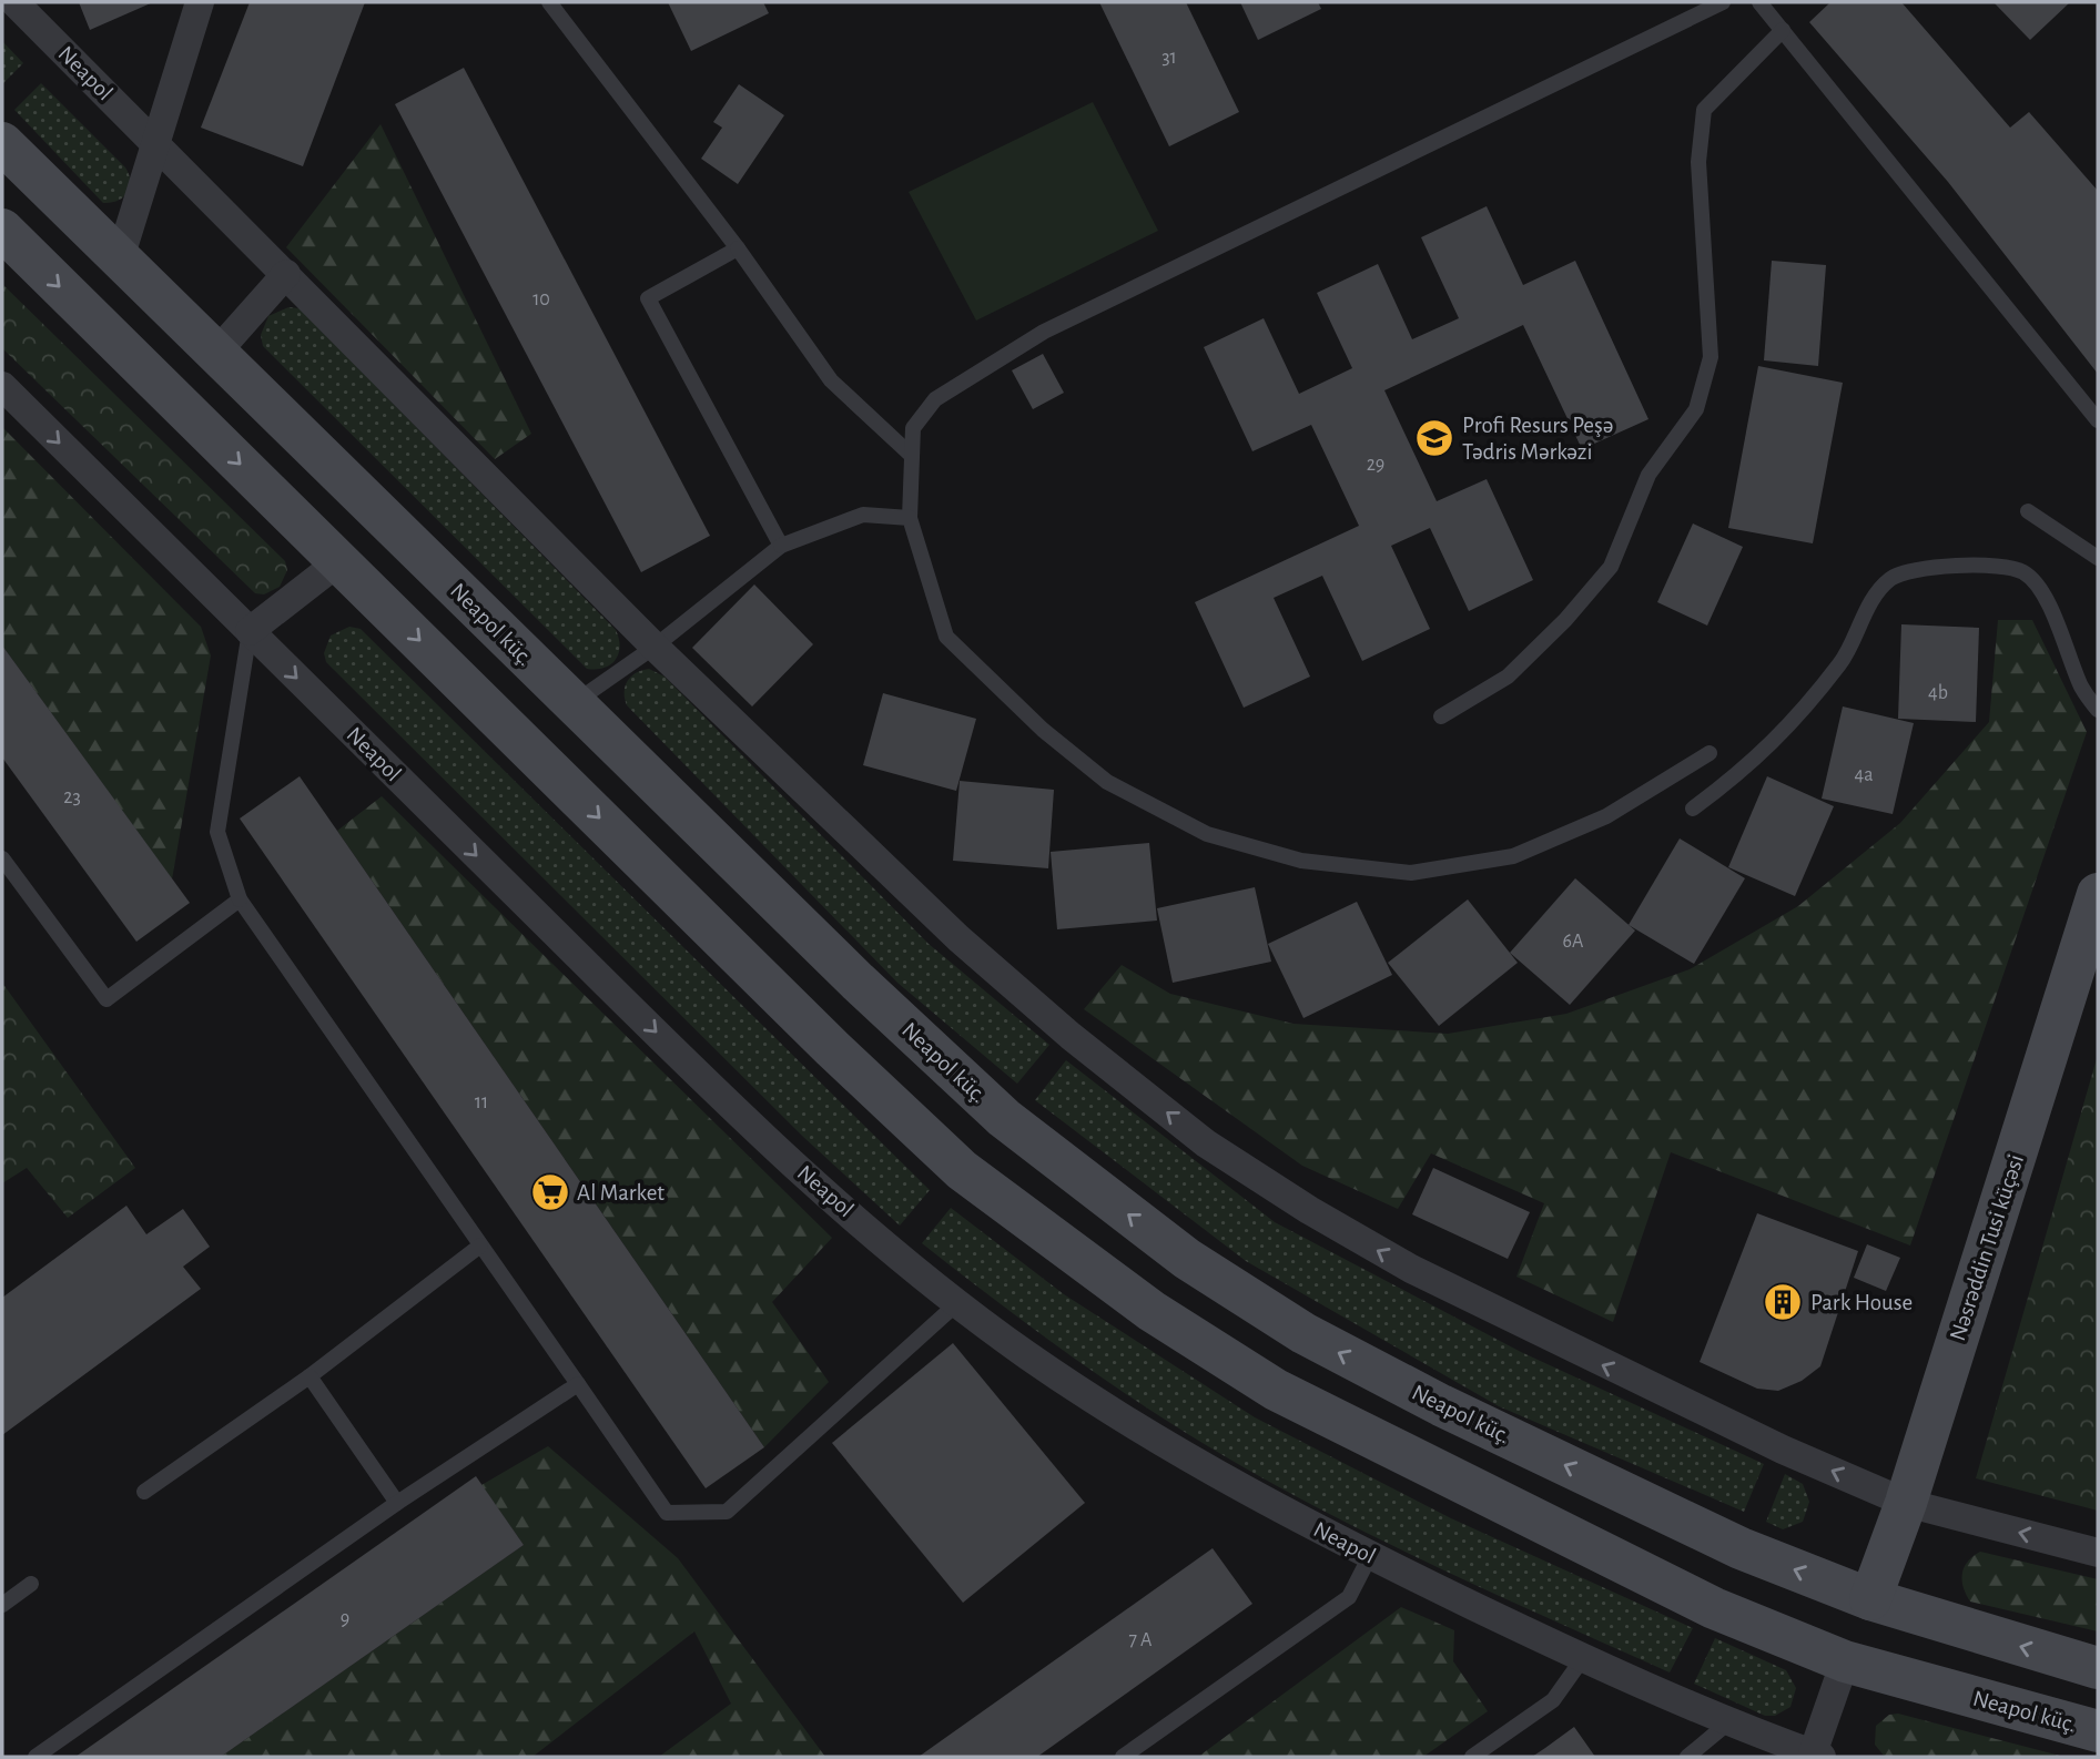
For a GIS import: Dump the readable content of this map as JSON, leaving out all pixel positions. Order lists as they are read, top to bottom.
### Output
{
  "streets": {
    "main road": ["Neapol küç.", "Nəsrəddin Tusi küçəsi"],
    "street": ["Neapol"]
  },
  "crossings": [
    ["Neapol", "Nəsrəddin Tusi küçəsi"],
    ["Neapol küç.", "Nəsrəddin Tusi küçəsi"]
  ],
  "places": {
    "school or university": ["Profi Resurs Peşə Tədris Mərkəzi"],
    "supermarket": ["Al Market"],
    "building": ["Park House"]
  },
  "house_numbers": [
    "31",
    "10",
    "29",
    "4b",
    "4a",
    "23",
    "6A",
    "11",
    "9",
    "7 A"
  ]
}
